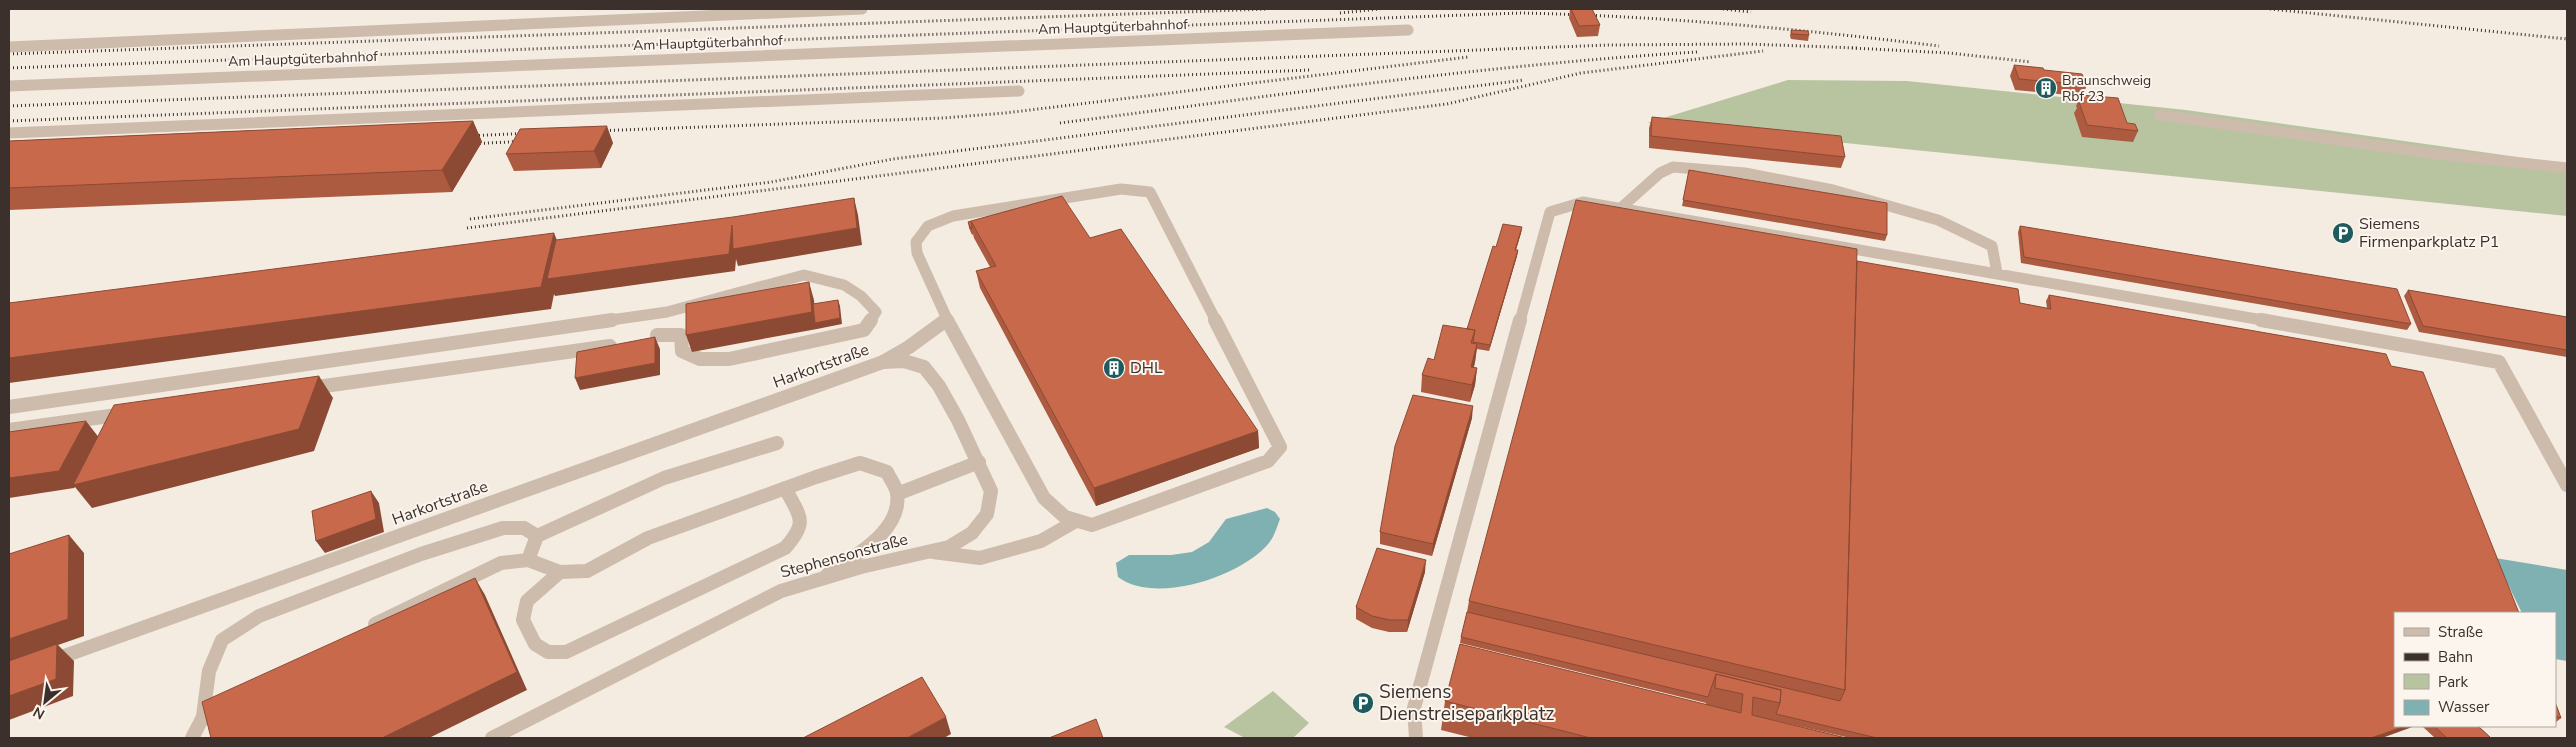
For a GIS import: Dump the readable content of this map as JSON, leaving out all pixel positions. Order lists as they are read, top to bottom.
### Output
{
  "streets": {
    "street": ["Am Hauptgüterbahnhof", "Harkortstraße", "Stephensonstraße"]
  },
  "crossings": [
    ["Harkortstraße", "Stephensonstraße"]
  ],
  "places": {
    "building": ["Braunschweig Rbf 23", "DHL"],
    "parking": ["Siemens Firmenparkplatz P1", "Siemens Dienstreiseparkplatz"]
  },
  "legend": [
    "Straße",
    "Bahn",
    "Park",
    "Wasser"
  ],
  "north": "bottom left"
}
